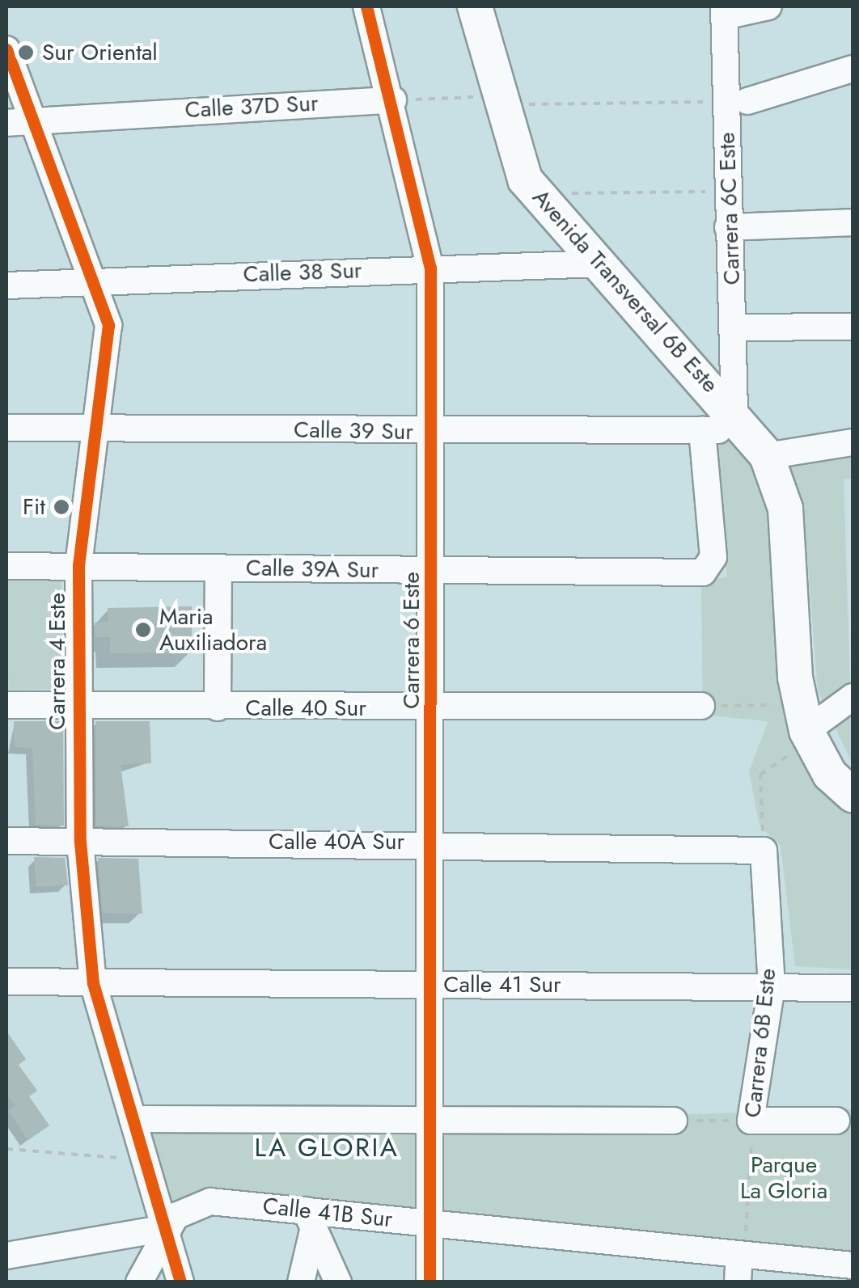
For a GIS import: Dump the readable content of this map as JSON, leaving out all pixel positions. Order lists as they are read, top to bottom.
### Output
{
  "streets": {
    "main road": ["Avenida Transversal 6B Este"],
    "street": [
      "Calle 37D Sur",
      "Carrera 6C Este",
      "Calle 38 Sur",
      "Calle 39 Sur",
      "Calle 39A Sur",
      "Carrera 6 Este",
      "Carrera 4 Este",
      "Calle 40 Sur",
      "Calle 40A Sur",
      "Calle 41 Sur",
      "Carrera 6B Este",
      "Calle 41B Sur"
    ]
  },
  "crossings": [
    ["Calle 37D Sur", "Carrera 6 Este"],
    ["Calle 37D Sur", "Carrera 4 Este"],
    ["Carrera 6C Este", "Avenida Transversal 6B Este"],
    ["Carrera 6C Este", "Calle 39 Sur"],
    ["Calle 38 Sur", "Avenida Transversal 6B Este"],
    ["Calle 38 Sur", "Carrera 6 Este"],
    ["Calle 38 Sur", "Carrera 4 Este"],
    ["Avenida Transversal 6B Este", "Calle 39 Sur"],
    ["Calle 39 Sur", "Calle 39A Sur"],
    ["Calle 39 Sur", "Carrera 6 Este"],
    ["Calle 39 Sur", "Carrera 4 Este"],
    ["Calle 39A Sur", "Carrera 6 Este"],
    ["Calle 39A Sur", "Carrera 4 Este"],
    ["Carrera 6 Este", "Calle 40 Sur"],
    ["Carrera 6 Este", "Calle 40A Sur"],
    ["Carrera 6 Este", "Calle 41 Sur"],
    ["Carrera 6 Este", "Calle 41B Sur"],
    ["Carrera 4 Este", "Calle 40 Sur"],
    ["Carrera 4 Este", "Calle 40A Sur"],
    ["Carrera 4 Este", "Calle 41 Sur"],
    ["Carrera 4 Este", "Calle 41B Sur"],
    ["Calle 40A Sur", "Carrera 6B Este"],
    ["Calle 41 Sur", "Carrera 6B Este"],
    ["Carrera 6B Este", "Calle 41B Sur"]
  ],
  "districts": ["LA GLORIA"],
  "parks": ["Parque La Gloria"],
  "places": ["Sur Oriental", "Fit", "Maria Auxiliadora"]
}
